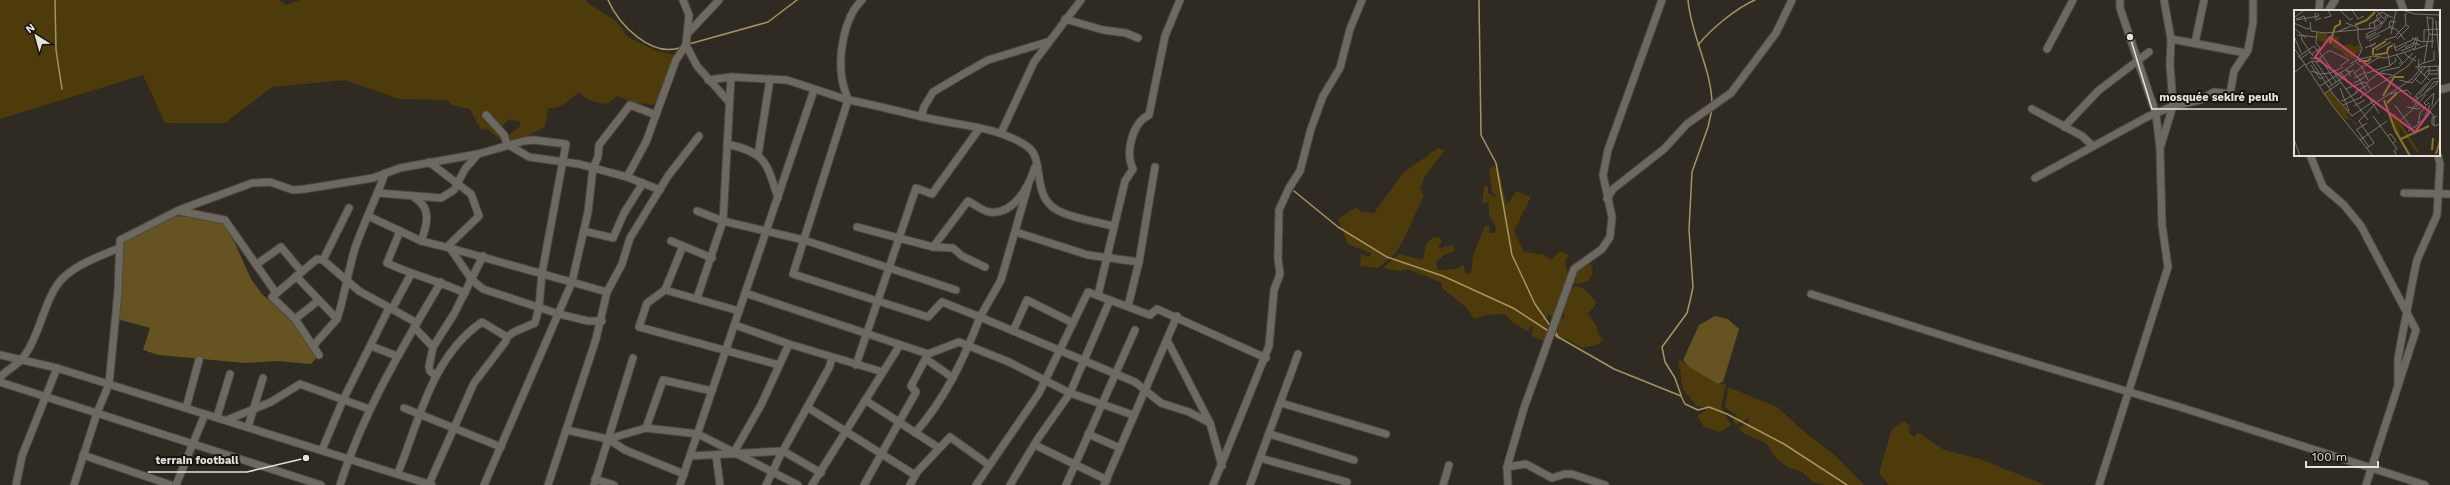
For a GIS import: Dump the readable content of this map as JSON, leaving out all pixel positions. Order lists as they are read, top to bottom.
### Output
{
  "places": ["mosquée sekiré peulh", "terrain football"],
  "scale_bar": "100 m",
  "north": "top left"
}
